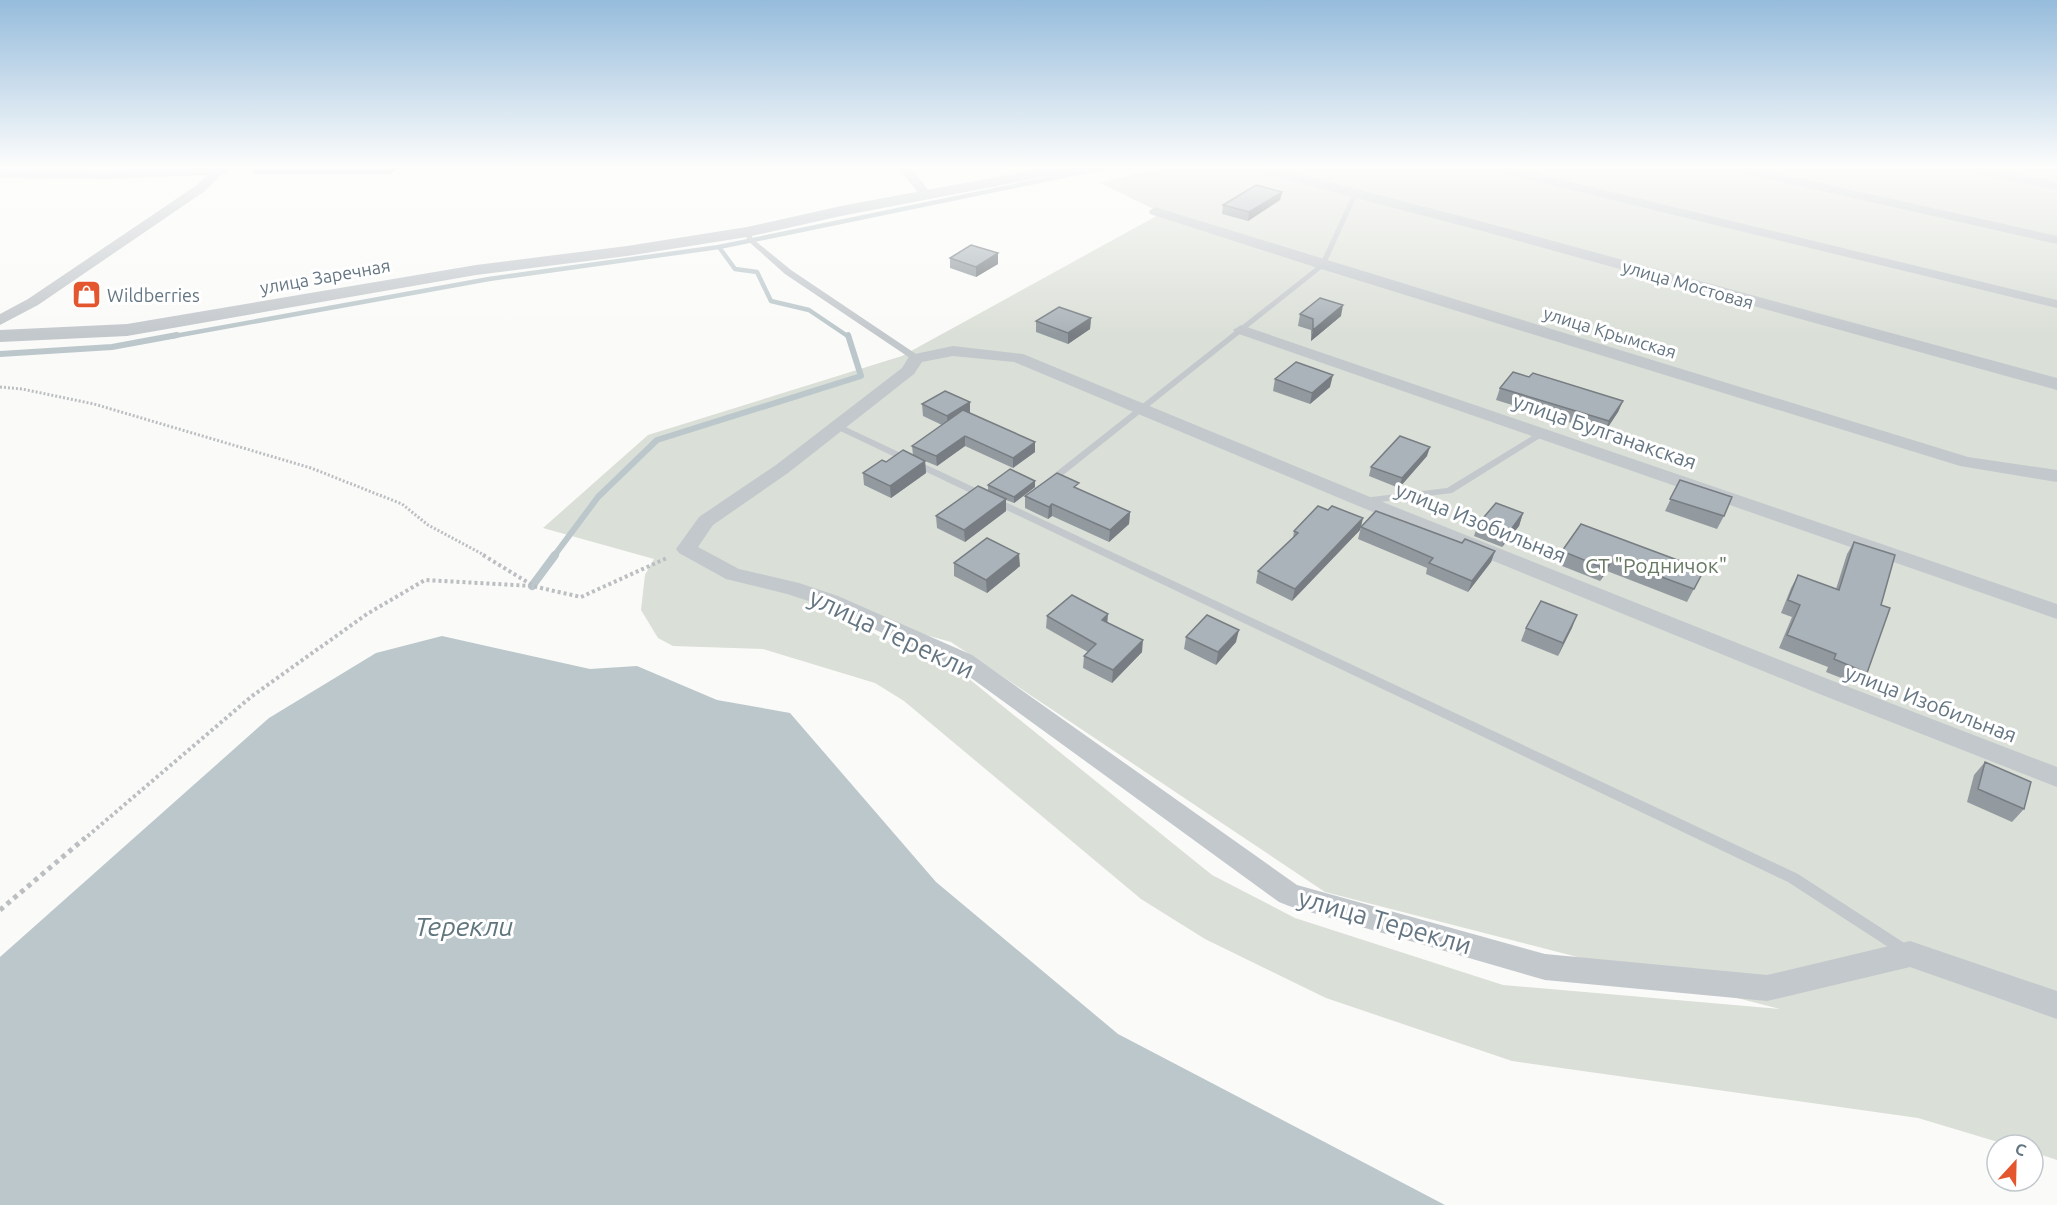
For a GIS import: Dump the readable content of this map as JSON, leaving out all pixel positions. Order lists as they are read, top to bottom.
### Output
{
  "streets": {
    "street": [
      "улица Заречная",
      "улица Мостовая",
      "улица Крымская",
      "улица Булганакская",
      "улица Изобильная",
      "улица Терекли"
    ]
  },
  "water": ["Терекли"],
  "parks": ["СТ \"Родничок\""],
  "places": {
    "shop": ["Wildberries"]
  },
  "north": "top"
}
